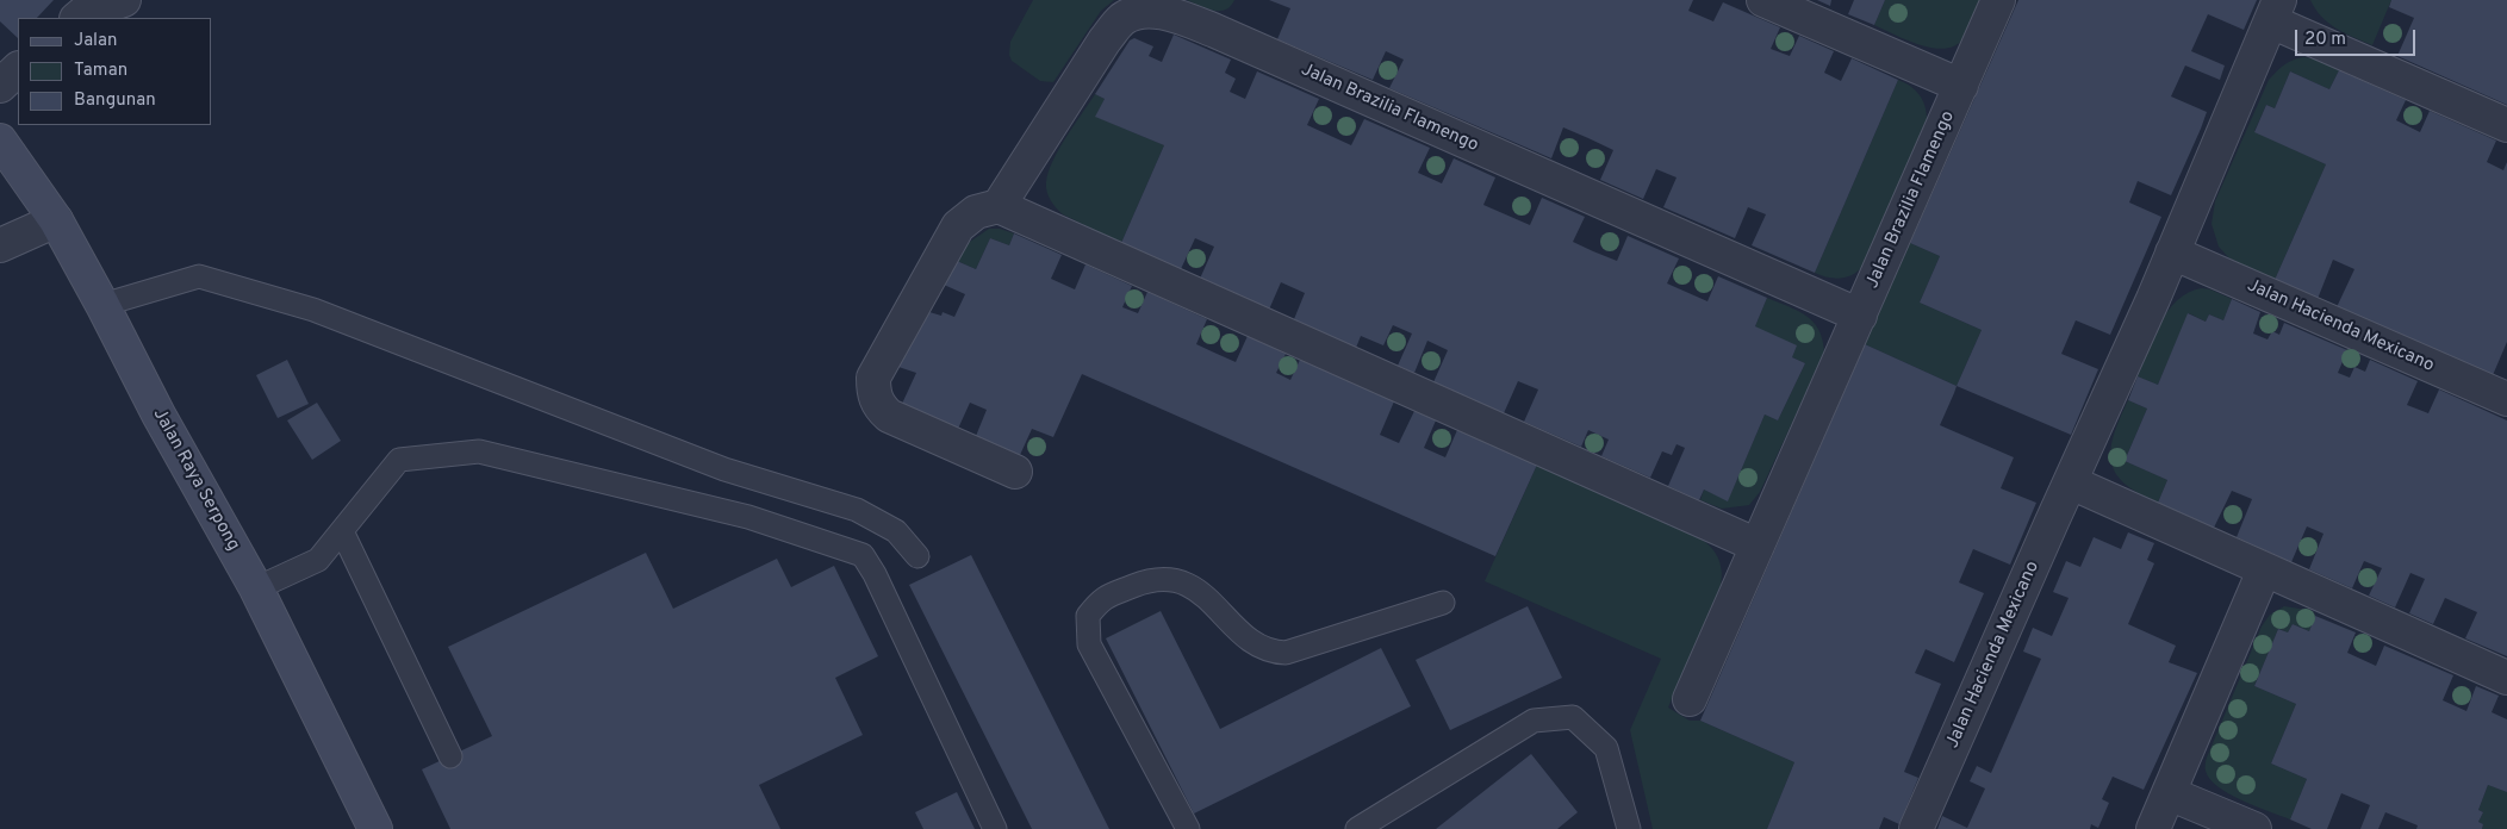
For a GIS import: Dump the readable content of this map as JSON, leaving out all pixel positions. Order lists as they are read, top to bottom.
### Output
{
  "streets": {
    "main road": ["Jalan Raya Serpong"],
    "street": ["Jalan Brazilia Flamengo", "Jalan Hacienda Mexicano"]
  },
  "legend": ["Jalan", "Taman", "Bangunan"],
  "scale_bar": "20 m"
}
